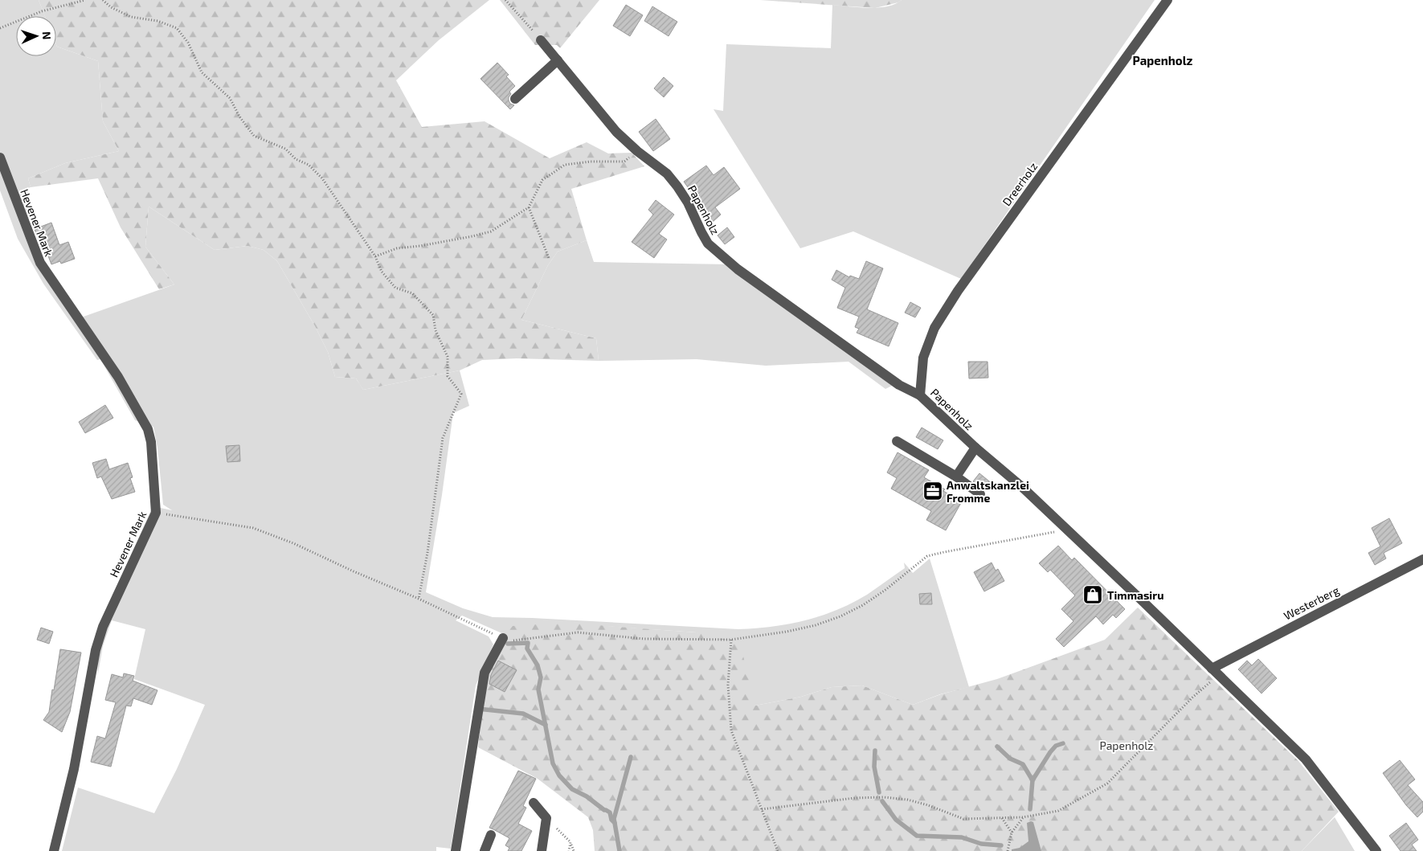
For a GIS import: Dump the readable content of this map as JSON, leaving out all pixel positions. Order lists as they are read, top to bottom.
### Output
{
  "streets": {
    "street": [
      "Dreerholz",
      "Papenholz",
      "Hevener Mark",
      "Westerberg"
    ]
  },
  "crossings": [
    ["Dreerholz", "Papenholz"],
    ["Papenholz", "Westerberg"]
  ],
  "districts": ["Papenholz"],
  "parks": ["Papenholz"],
  "places": {
    "office": ["Anwaltskanzlei Fromme"],
    "shop": ["Timmasiru"]
  },
  "north": "right"
}
